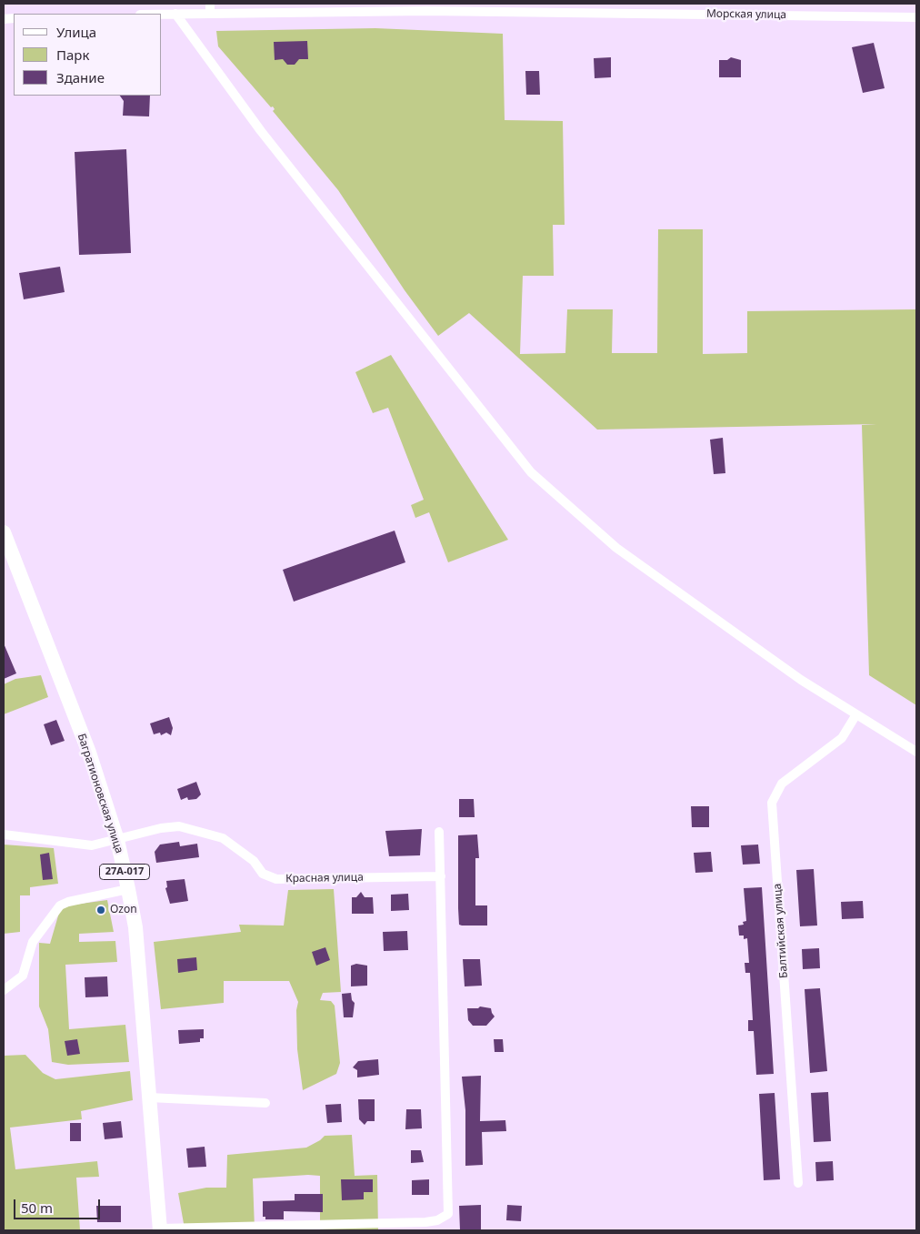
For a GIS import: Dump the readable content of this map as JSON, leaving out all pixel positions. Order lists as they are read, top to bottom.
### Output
{
  "streets": {
    "main road": ["Багратионовская улица", "27А-017"],
    "street": ["Морская улица", "Красная улица", "Балтийская улица"]
  },
  "crossings": [
    ["Багратионовская улица", "Красная улица"]
  ],
  "places": ["Ozon"],
  "legend": ["Улица", "Парк", "Здание"],
  "scale_bar": "50 m"
}
